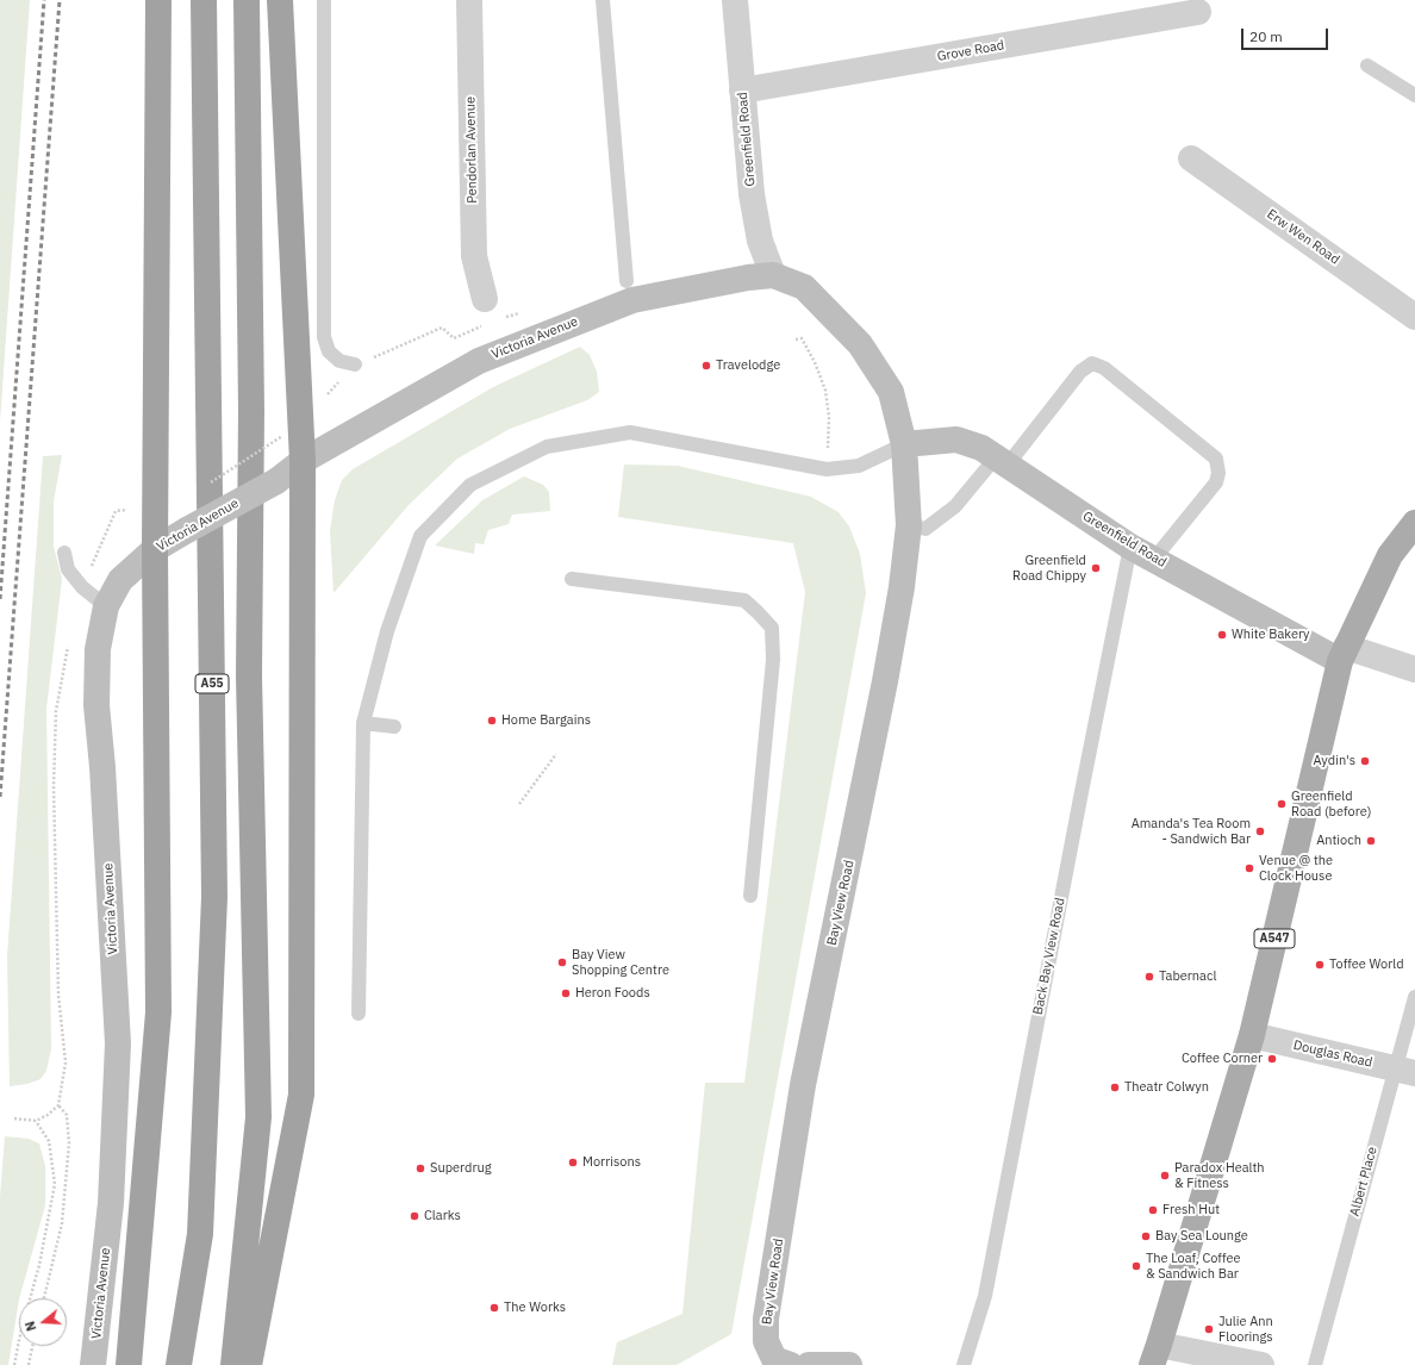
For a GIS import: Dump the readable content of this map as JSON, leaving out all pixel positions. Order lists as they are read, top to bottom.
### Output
{
  "streets": {
    "highway": ["A55"],
    "main road": [
      "Greenfield Road",
      "Victoria Avenue",
      "Bay View Road",
      "A547"
    ],
    "street": [
      "Grove Road",
      "Pendorlan Avenue",
      "Erw Wen Road",
      "Douglas Road"
    ],
    "lane": ["Back Bay View Road", "Albert Place"]
  },
  "crossings": [
    ["Grove Road", "Greenfield Road"],
    ["Greenfield Road", "Victoria Avenue"],
    ["Greenfield Road", "Bay View Road"],
    ["Greenfield Road", "A547"],
    ["Greenfield Road", "Back Bay View Road"],
    ["Victoria Avenue", "Bay View Road"],
    ["A547", "Douglas Road"],
    ["Douglas Road", "Albert Place"]
  ],
  "places": [
    "Travelodge",
    "Greenfield Road Chippy",
    "White Bakery",
    "Home Bargains",
    "Aydin's",
    "Greenfield Road (before)",
    "Amanda's Tea Room - Sandwich Bar",
    "Antioch",
    "Venue @ the Clock House",
    "Bay View Shopping Centre",
    "Toffee World",
    "Tabernacl",
    "Heron Foods",
    "Coffee Corner",
    "Theatr Colwyn",
    "Morrisons",
    "Superdrug",
    "Paradox Health & Fitness",
    "Fresh Hut",
    "Clarks",
    "Bay Sea Lounge",
    "The Loaf, Coffee & Sandwich Bar",
    "The Works",
    "Julie Ann Floorings"
  ],
  "scale_bar": "20 m",
  "north": "left"
}
